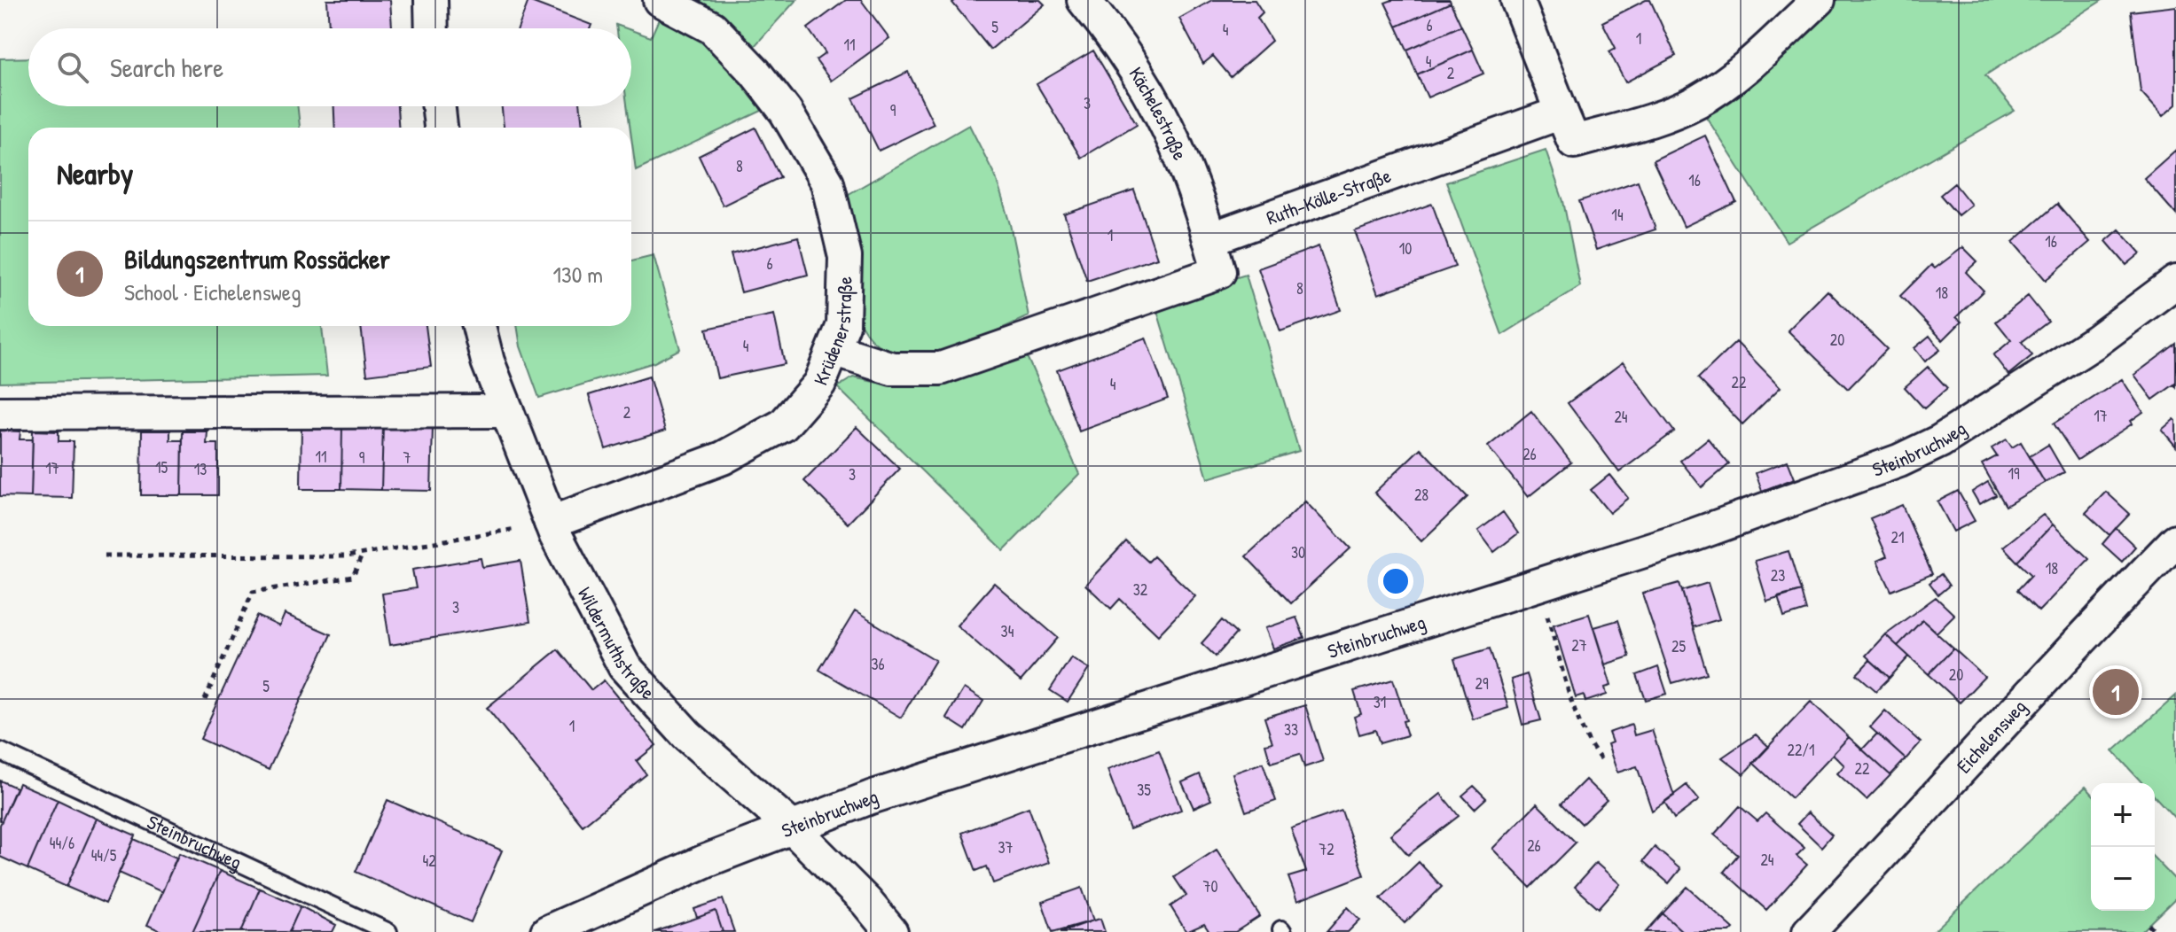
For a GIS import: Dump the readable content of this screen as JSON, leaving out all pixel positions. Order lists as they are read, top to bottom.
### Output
{
  "streets": {
    "street": [
      "Kächelestraße",
      "Ruth-Kölle-Straße",
      "Krüdenerstraße",
      "Steinbruchweg",
      "Wildermuthstraße",
      "Eichelensweg"
    ]
  },
  "crossings": [
    ["Kächelestraße", "Ruth-Kölle-Straße"],
    ["Krüdenerstraße", "Wildermuthstraße"],
    ["Steinbruchweg", "Wildermuthstraße"]
  ],
  "house_numbers": [
    "6",
    "5",
    "4",
    "1",
    "11",
    "4",
    "2",
    "3",
    "9",
    "8",
    "16",
    "14",
    "1",
    "16",
    "10",
    "6",
    "8",
    "18",
    "20",
    "4",
    "22",
    "4",
    "2",
    "17",
    "24",
    "26",
    "11",
    "9",
    "7",
    "15",
    "17",
    "13",
    "19",
    "3",
    "28",
    "21",
    "30",
    "18",
    "23",
    "32",
    "3",
    "34",
    "27",
    "25",
    "36",
    "20",
    "29",
    "5",
    "31",
    "1",
    "33",
    "22/1",
    "22",
    "35",
    "44/6",
    "26",
    "37",
    "72",
    "44/5",
    "24",
    "42",
    "70"
  ],
  "page": {
    "search": "Search here",
    "heading": "Nearby",
    "list": [
      {
        "mark": "1",
        "name": "Bildungszentrum Rossäcker",
        "note": "School · Eichelensweg",
        "value": "130 m"
      }
    ],
    "pins": "1",
    "map_buttons": ["+", "−"]
  }
}
